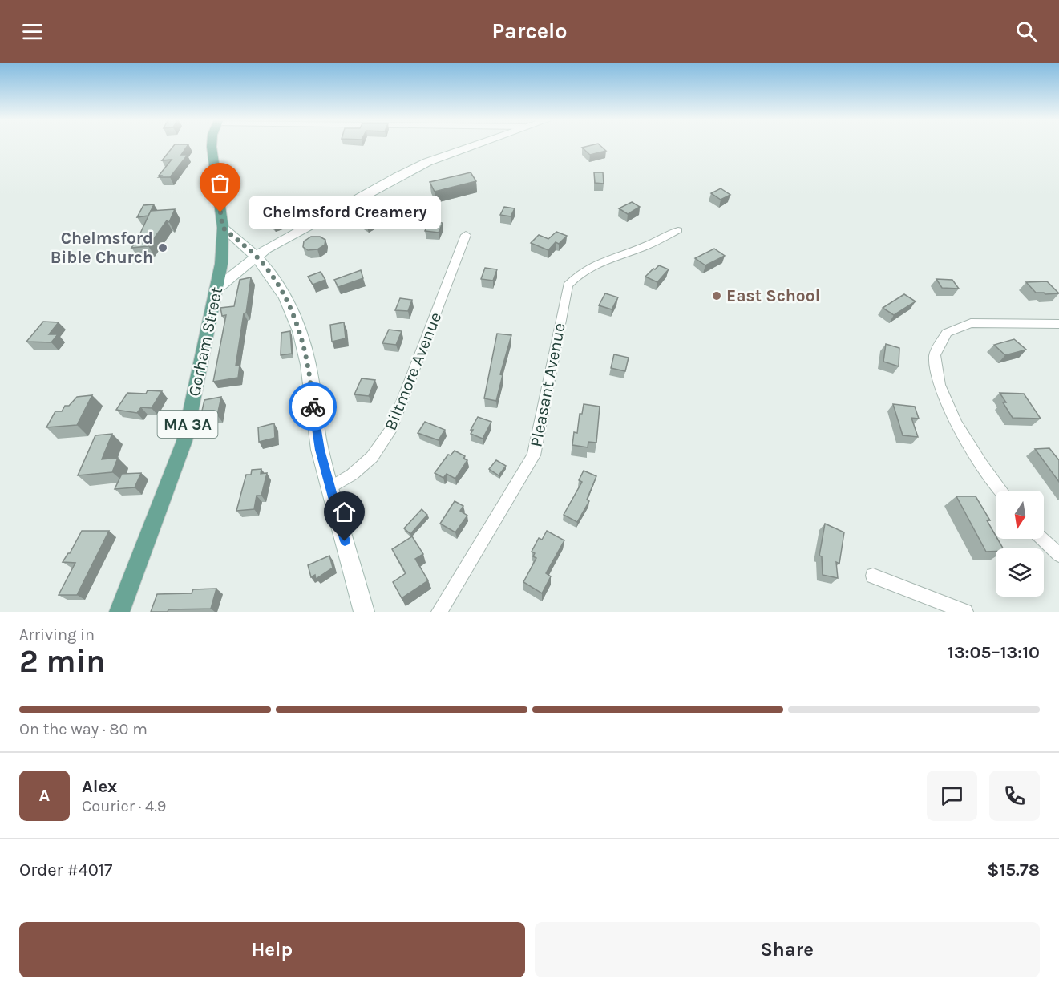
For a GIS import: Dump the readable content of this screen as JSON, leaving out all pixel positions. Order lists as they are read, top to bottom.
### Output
{
  "streets": {
    "main road": ["Gorham Street", "MA 3A"],
    "street": ["Biltmore Avenue", "Pleasant Avenue"]
  },
  "places": ["Chelmsford Creamery", "Chelmsford Bible Church", "East School"],
  "north": "bottom",
  "page": {
    "header": "Parcelo",
    "bubble": "Chelmsford Creamery",
    "heading": ["2 min", "Arriving in", "13:05–13:10"],
    "panel": [
      "Alex",
      "Courier · 4.9",
      "Order #4017",
      "$15.78"
    ],
    "bar": "On the way · 80 m",
    "round": "A",
    "buttons": ["Help", "Share"]
  }
}
